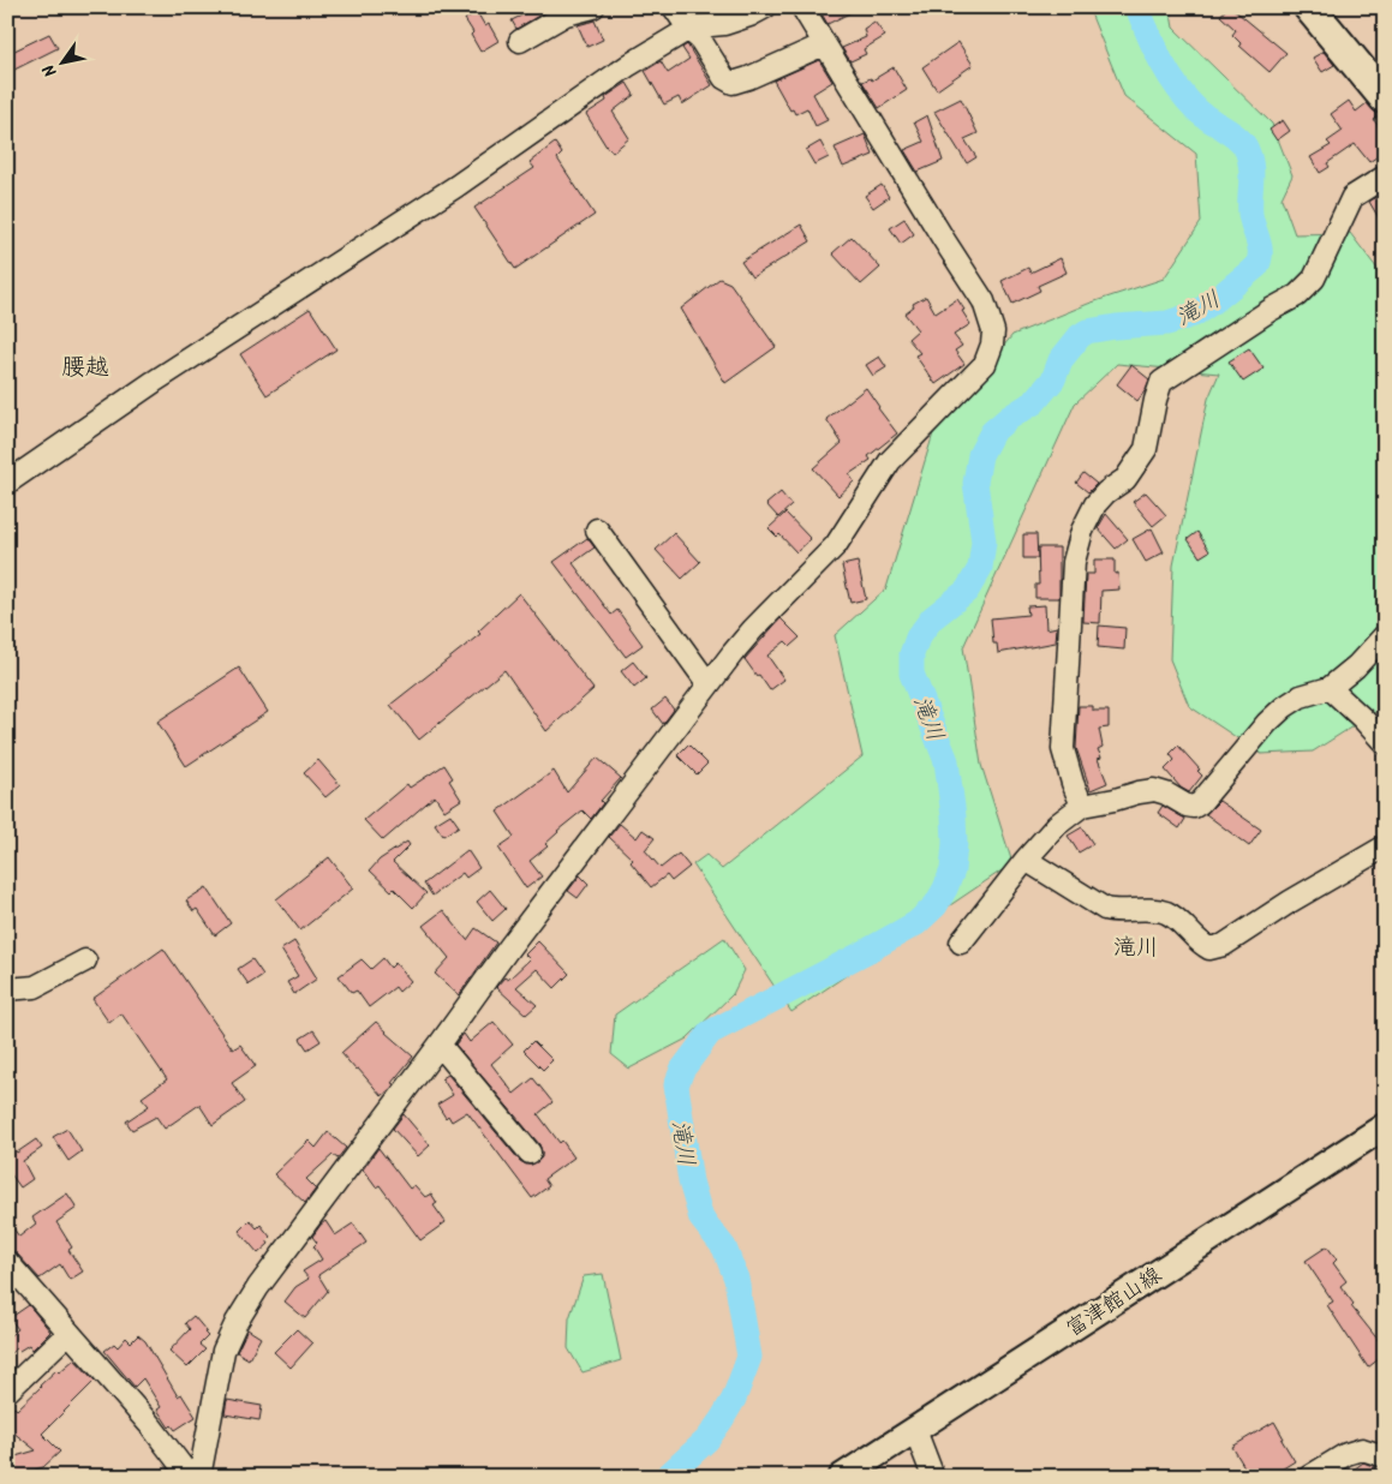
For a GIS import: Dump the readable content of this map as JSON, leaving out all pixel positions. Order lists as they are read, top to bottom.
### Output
{
  "streets": {
    "main road": ["富津館山線"]
  },
  "districts": ["腰越", "滝川"],
  "water": ["滝川"],
  "north": "bottom left"
}
